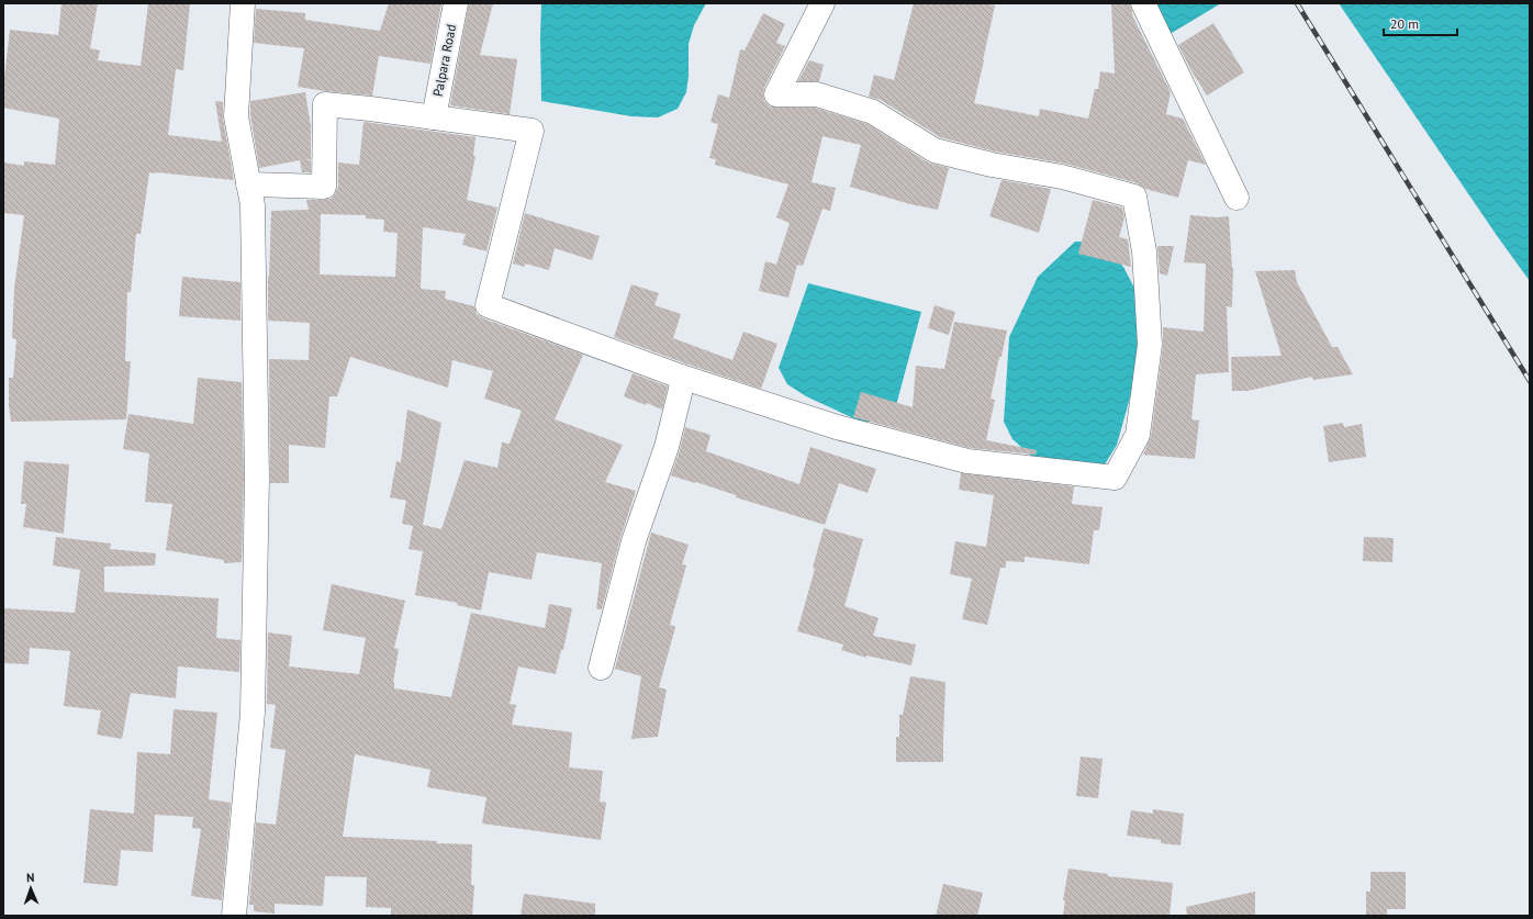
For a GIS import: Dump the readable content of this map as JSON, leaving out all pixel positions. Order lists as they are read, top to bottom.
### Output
{
  "streets": {
    "street": ["Palpara Road"]
  },
  "scale_bar": "20 m",
  "north": "top"
}
